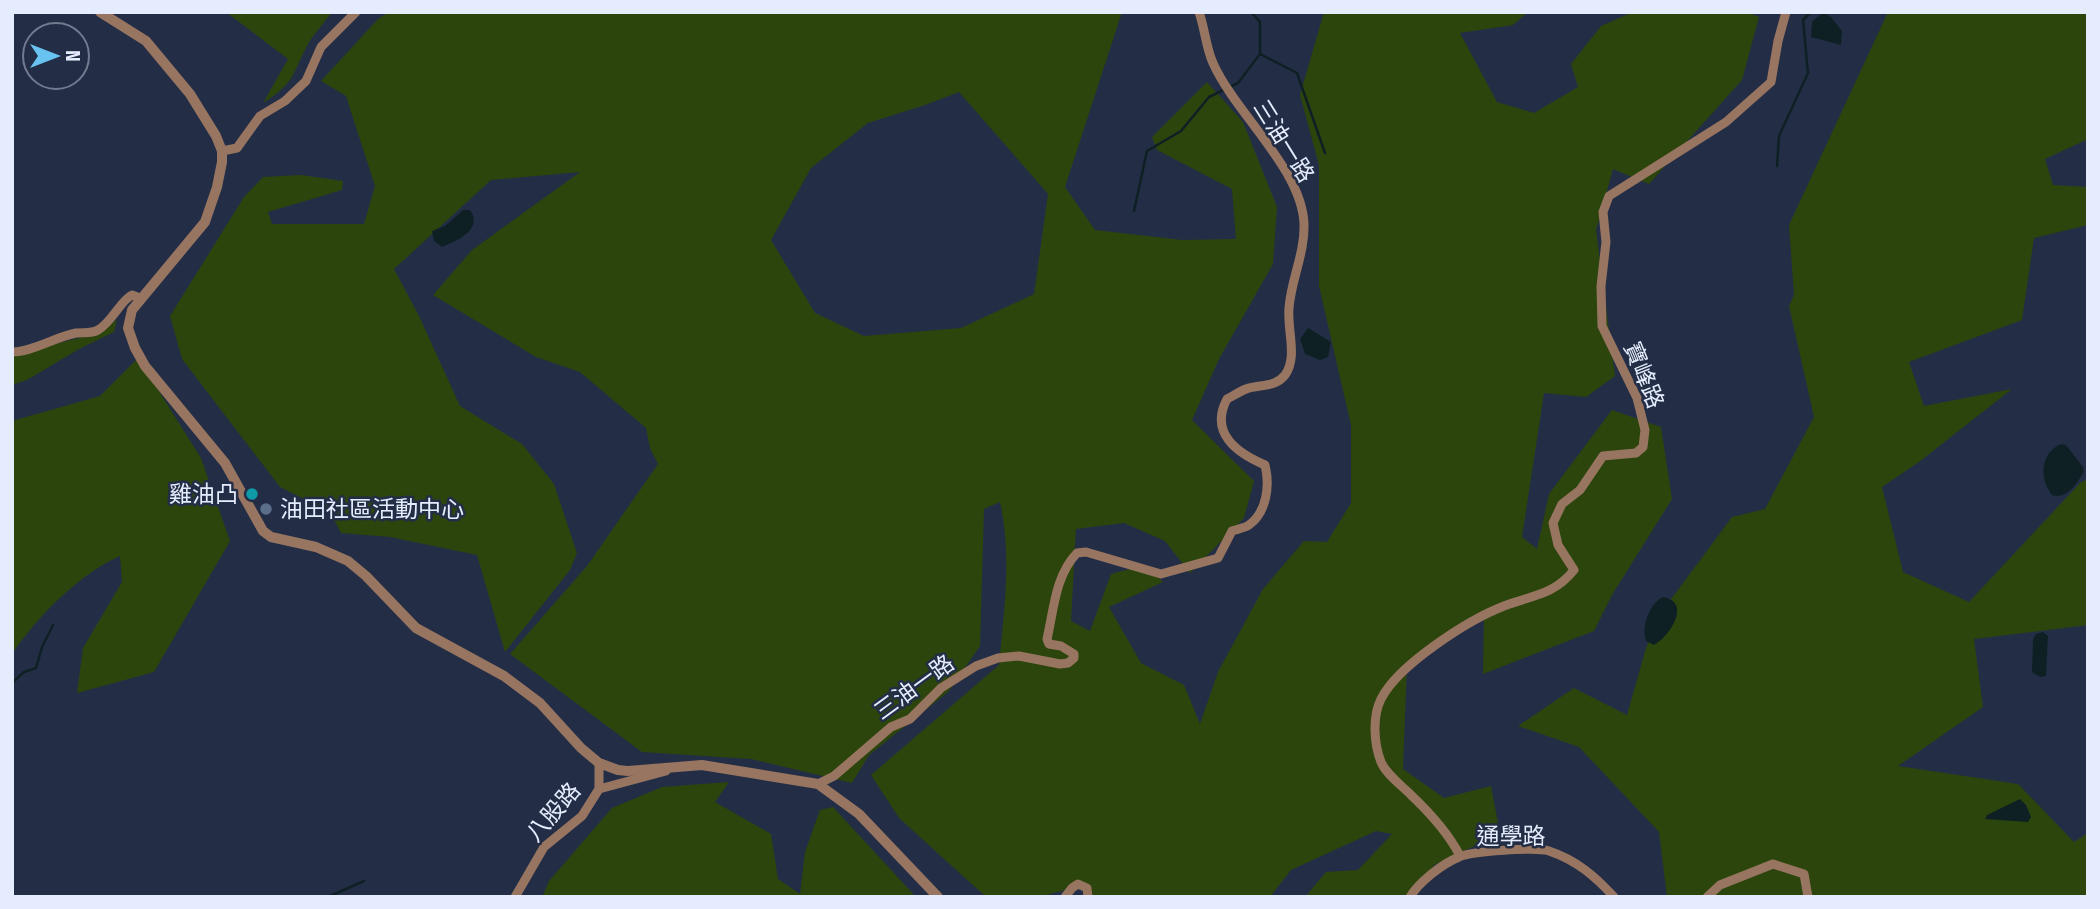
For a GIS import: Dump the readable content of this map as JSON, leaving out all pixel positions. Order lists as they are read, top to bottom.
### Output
{
  "streets": {
    "street": [
      "三油一路",
      "寶峰路",
      "八股路",
      "通學路"
    ]
  },
  "crossings": [
    ["寶峰路", "通學路"]
  ],
  "places": ["雞油凸", "油田社區活動中心"],
  "north": "right"
}
